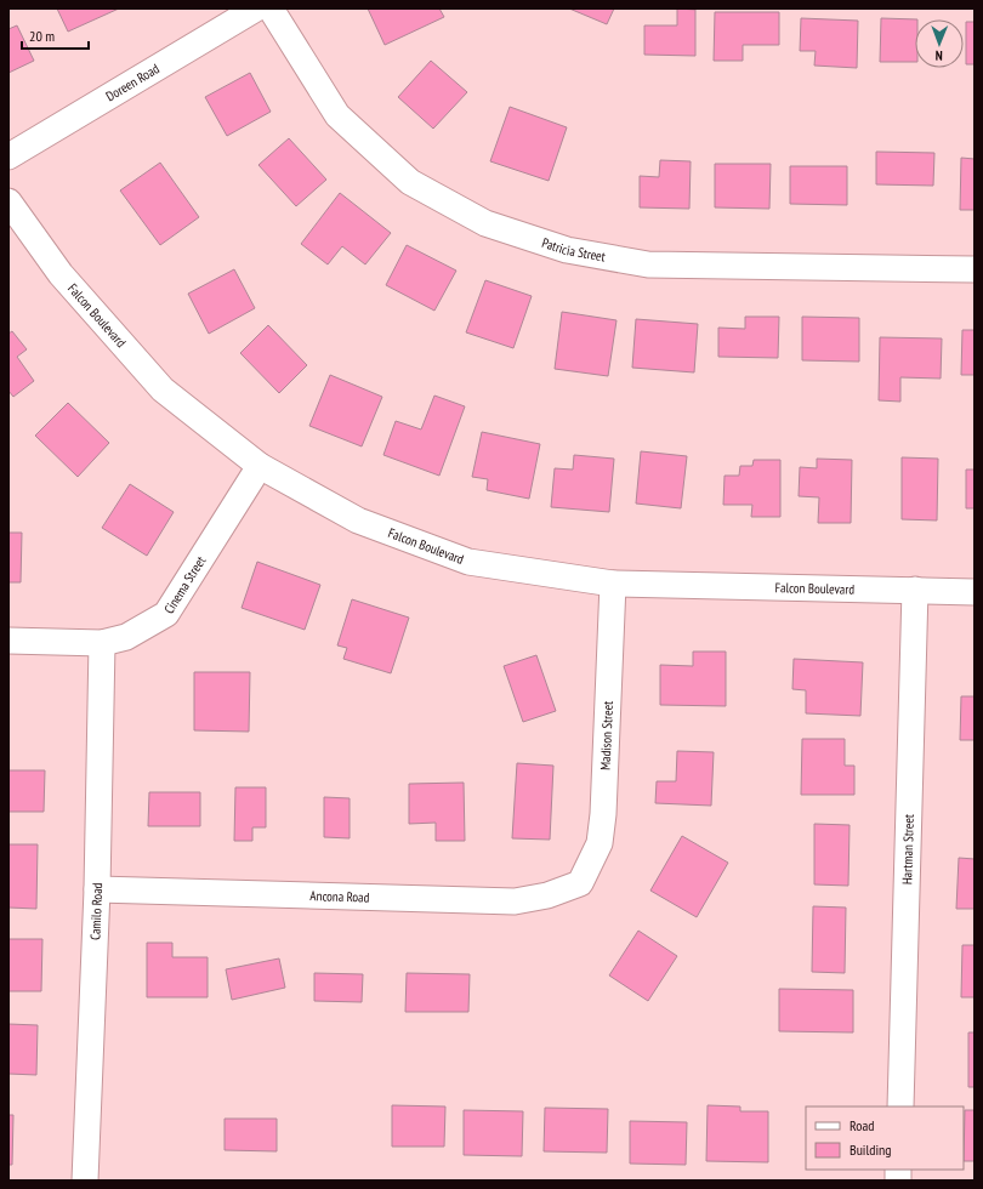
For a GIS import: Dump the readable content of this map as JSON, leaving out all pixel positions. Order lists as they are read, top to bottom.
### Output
{
  "streets": {
    "street": [
      "Doreen Road",
      "Patricia Street",
      "Falcon Boulevard",
      "Cinema Street",
      "Madison Street",
      "Hartman Street",
      "Ancona Road",
      "Camilo Road"
    ]
  },
  "crossings": [
    ["Falcon Boulevard", "Cinema Street"],
    ["Falcon Boulevard", "Madison Street"],
    ["Falcon Boulevard", "Hartman Street"],
    ["Cinema Street", "Camilo Road"],
    ["Madison Street", "Ancona Road"],
    ["Ancona Road", "Camilo Road"]
  ],
  "legend": ["Road", "Building"],
  "scale_bar": "20 m",
  "north": "bottom"
}
